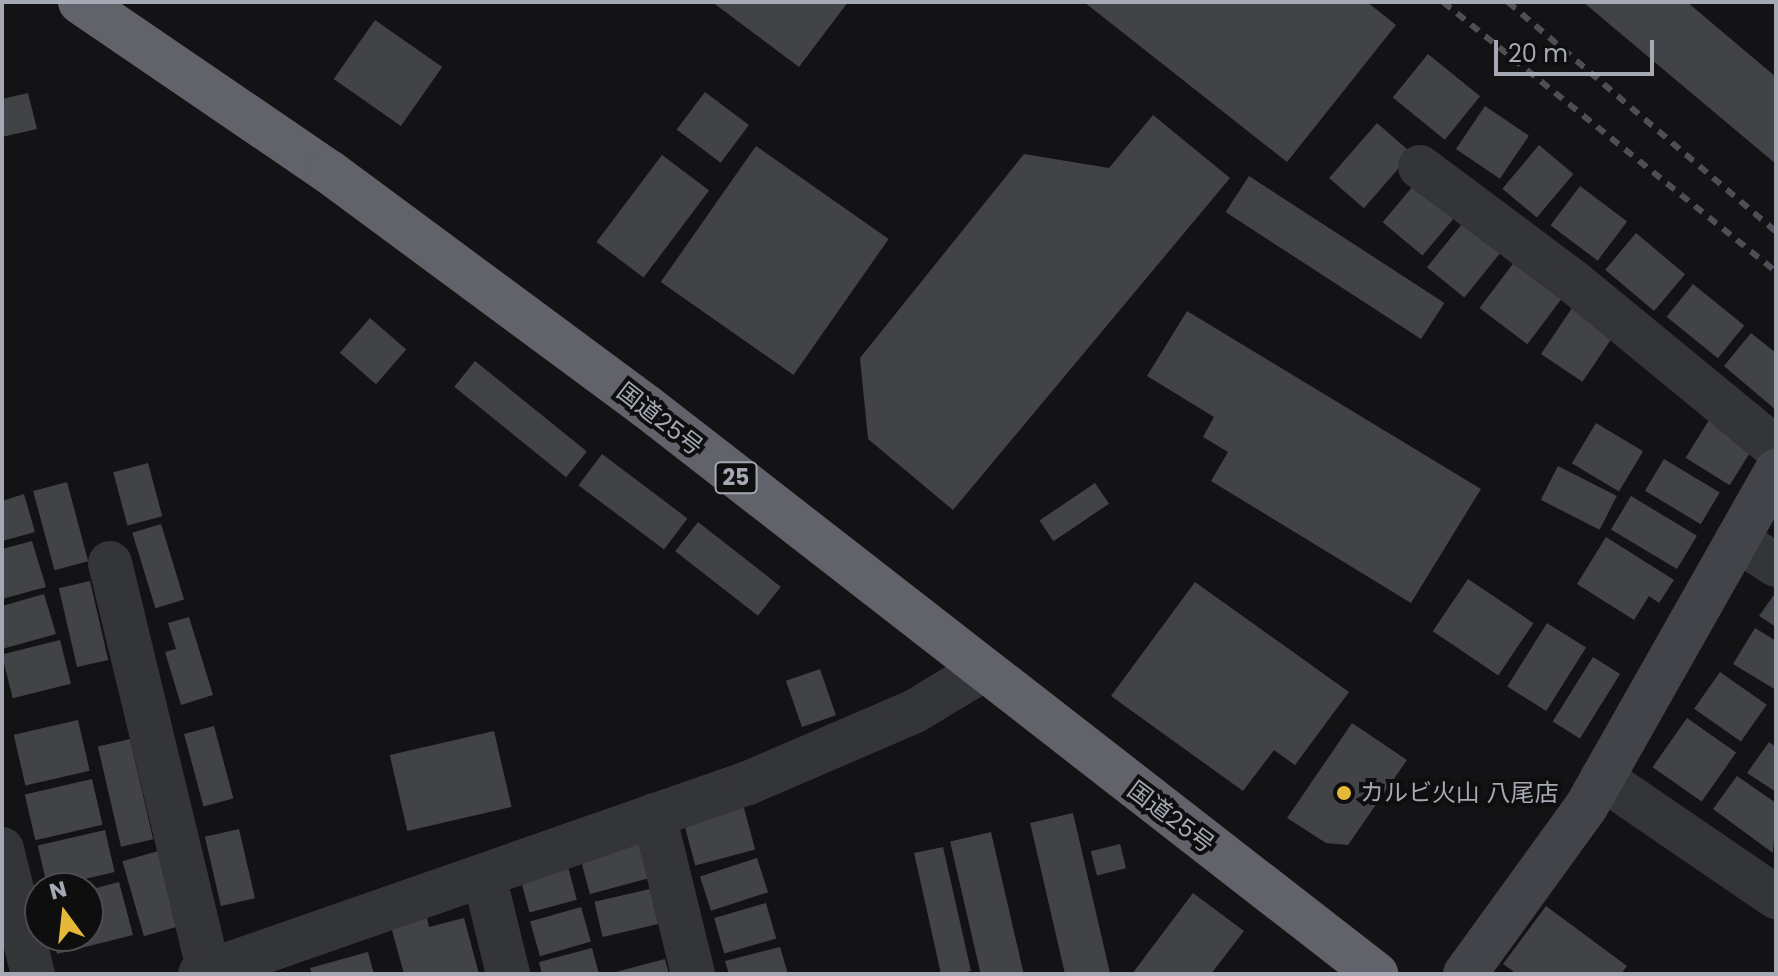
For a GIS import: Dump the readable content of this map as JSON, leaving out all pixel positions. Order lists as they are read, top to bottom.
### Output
{
  "streets": {
    "highway": ["国道25号", "25"]
  },
  "places": ["カルビ火山 八尾店"],
  "scale_bar": "20 m",
  "north": "top"
}
